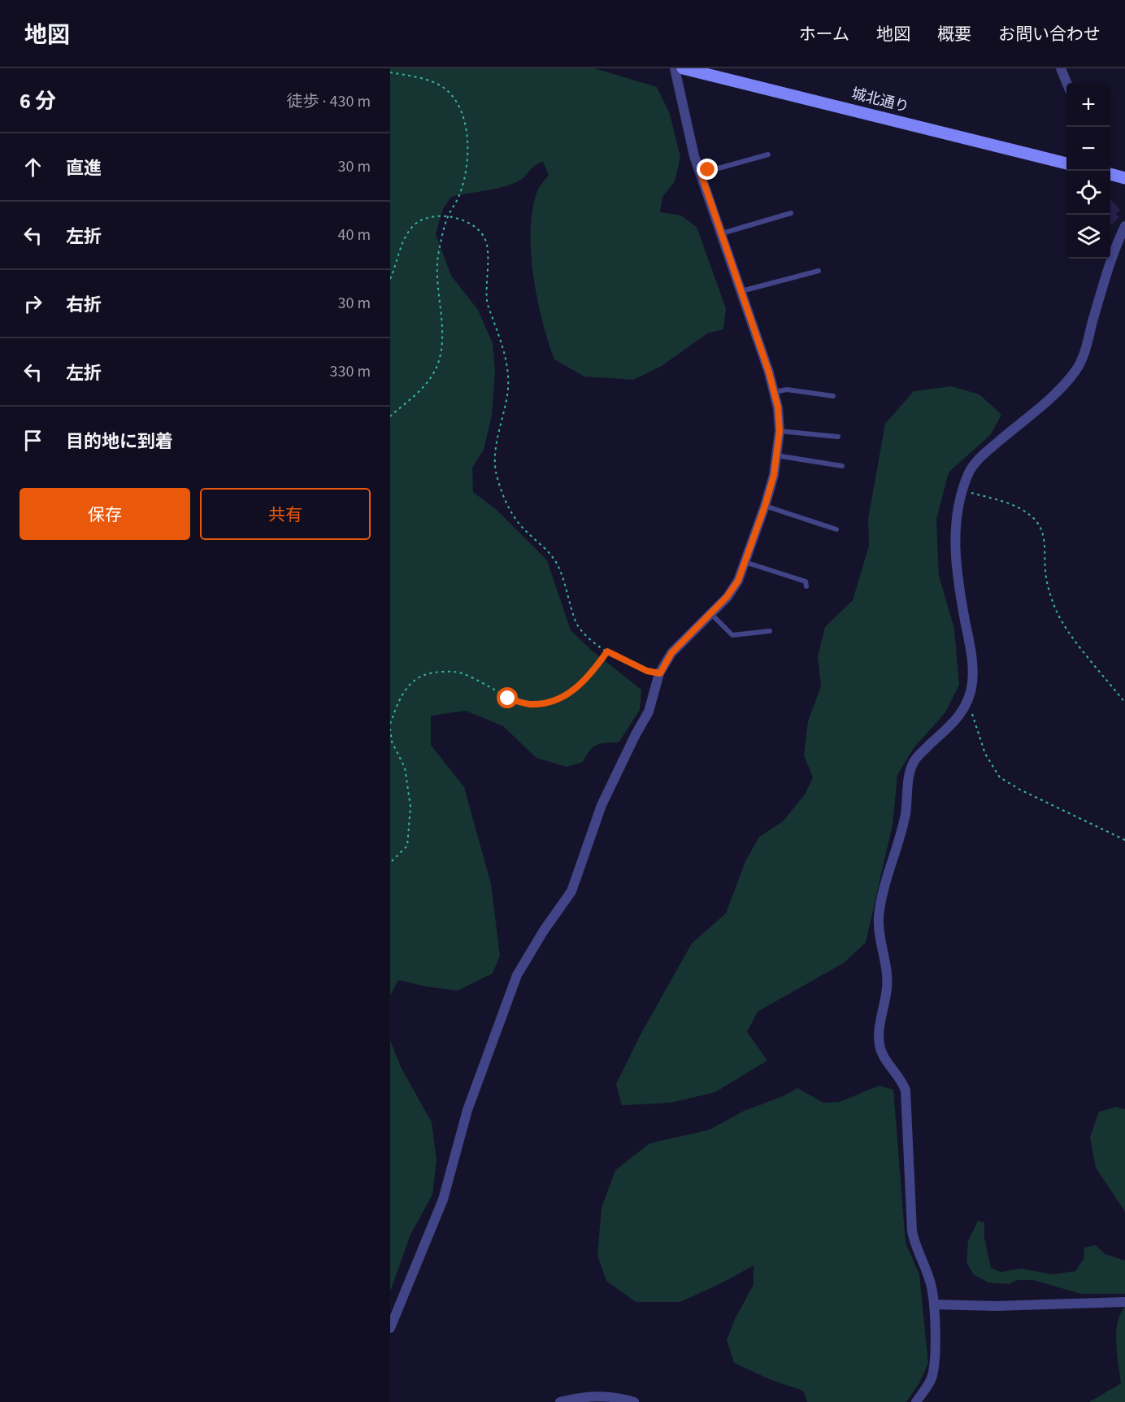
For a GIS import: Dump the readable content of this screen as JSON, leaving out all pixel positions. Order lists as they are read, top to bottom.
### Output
{
  "streets": {
    "street": ["城北通り"]
  },
  "page": {
    "header": "地図",
    "nav": [
      "ホーム",
      "地図",
      "概要",
      "お問い合わせ"
    ],
    "heading": ["6 分", "徒歩 · 430 m"],
    "map_buttons": ["+", "−"],
    "list": [
      ["直進", "30 m"],
      ["左折", "40 m"],
      ["右折", "30 m"],
      ["左折", "330 m"],
      "目的地に到着"
    ],
    "buttons": ["保存", "共有"]
  }
}
